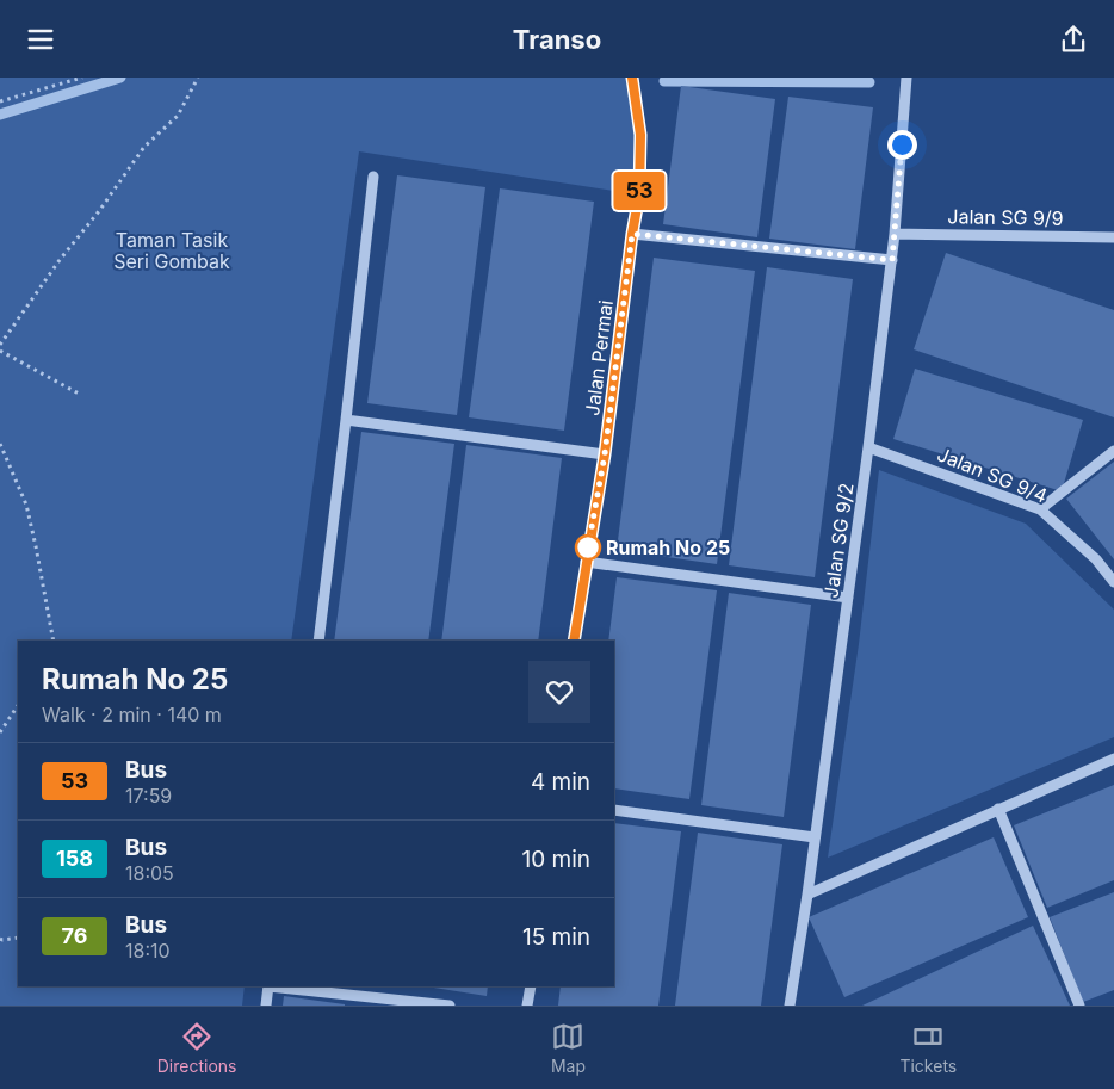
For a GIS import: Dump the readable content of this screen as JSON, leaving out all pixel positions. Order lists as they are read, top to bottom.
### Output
{
  "streets": {
    "street": [
      "Jalan SG 9/9",
      "Jalan Permai",
      "Jalan SG 9/4",
      "Jalan SG 9/2"
    ]
  },
  "crossings": [
    ["Jalan SG 9/9", "Jalan SG 9/2"],
    ["Jalan SG 9/4", "Jalan SG 9/2"]
  ],
  "parks": ["Taman Tasik Seri Gombak"],
  "places": ["Rumah No 25"],
  "lines": ["bus line 53"],
  "page": {
    "header": "Transo",
    "on_map": "53",
    "heading": ["Rumah No 25", "Walk · 2 min · 140 m"],
    "list": [
      {
        "mark": "53",
        "name": "Bus",
        "note": "17:59",
        "value": "4 min"
      },
      {
        "mark": "158",
        "name": "Bus",
        "note": "18:05",
        "value": "10 min"
      },
      {
        "mark": "76",
        "name": "Bus",
        "note": "18:10",
        "value": "15 min"
      }
    ],
    "tabs": ["Directions", "Map", "Tickets"]
  }
}
